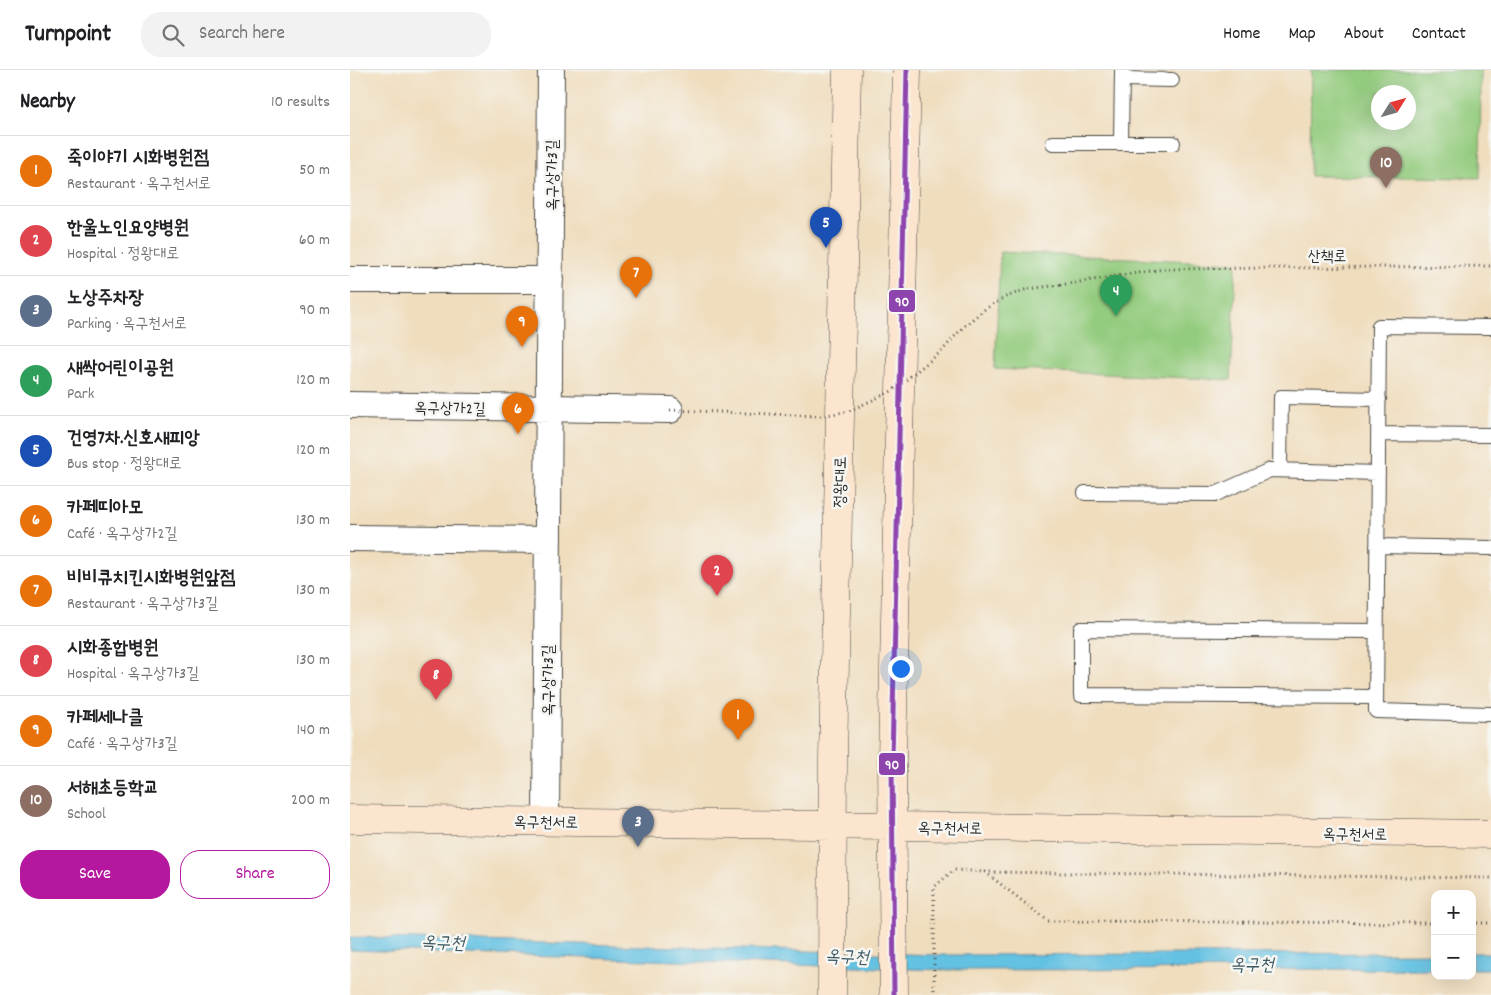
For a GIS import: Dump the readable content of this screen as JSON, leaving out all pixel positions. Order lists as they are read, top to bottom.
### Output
{
  "streets": {
    "street": [
      "옥구상가3길",
      "옥구상가2길",
      "정왕대로",
      "옥구천서로"
    ],
    "path": ["산책로"]
  },
  "crossings": [
    ["옥구상가3길", "옥구상가2길"],
    ["옥구상가3길", "옥구천서로"],
    ["산책로", "옥구상가2길"],
    ["정왕대로", "옥구천서로"]
  ],
  "water": ["옥구천"],
  "lines": ["transit line 90"],
  "north": "top right",
  "page": {
    "header": "Turnpoint",
    "search": "Search here",
    "nav": [
      "Home",
      "Map",
      "About",
      "Contact"
    ],
    "heading": ["Nearby", "10 results"],
    "list": [
      {
        "mark": "1",
        "name": "죽이야기 시화병원점",
        "note": "Restaurant · 옥구천서로",
        "value": "50 m"
      },
      {
        "mark": "2",
        "name": "한울노인요양병원",
        "note": "Hospital · 정왕대로",
        "value": "60 m"
      },
      {
        "mark": "3",
        "name": "노상주차장",
        "note": "Parking · 옥구천서로",
        "value": "90 m"
      },
      {
        "mark": "4",
        "name": "새싹어린이공원",
        "note": "Park",
        "value": "120 m"
      },
      {
        "mark": "5",
        "name": "건영7차.신호새피앙",
        "note": "Bus stop · 정왕대로",
        "value": "120 m"
      },
      {
        "mark": "6",
        "name": "카페띠아모",
        "note": "Café · 옥구상가2길",
        "value": "130 m"
      },
      {
        "mark": "7",
        "name": "비비큐치킨시화병원앞점",
        "note": "Restaurant · 옥구상가3길",
        "value": "130 m"
      },
      {
        "mark": "8",
        "name": "시화종합병원",
        "note": "Hospital · 옥구상가3길",
        "value": "130 m"
      },
      {
        "mark": "9",
        "name": "카페세나클",
        "note": "Café · 옥구상가3길",
        "value": "140 m"
      },
      {
        "mark": "10",
        "name": "서해초등학교",
        "note": "School",
        "value": "200 m"
      }
    ],
    "pins": [
      "10",
      "5",
      "7",
      "4",
      "9",
      "6",
      "2",
      "8",
      "1",
      "3"
    ],
    "buttons": ["Save", "Share"],
    "map_buttons": ["+", "−"]
  }
}
